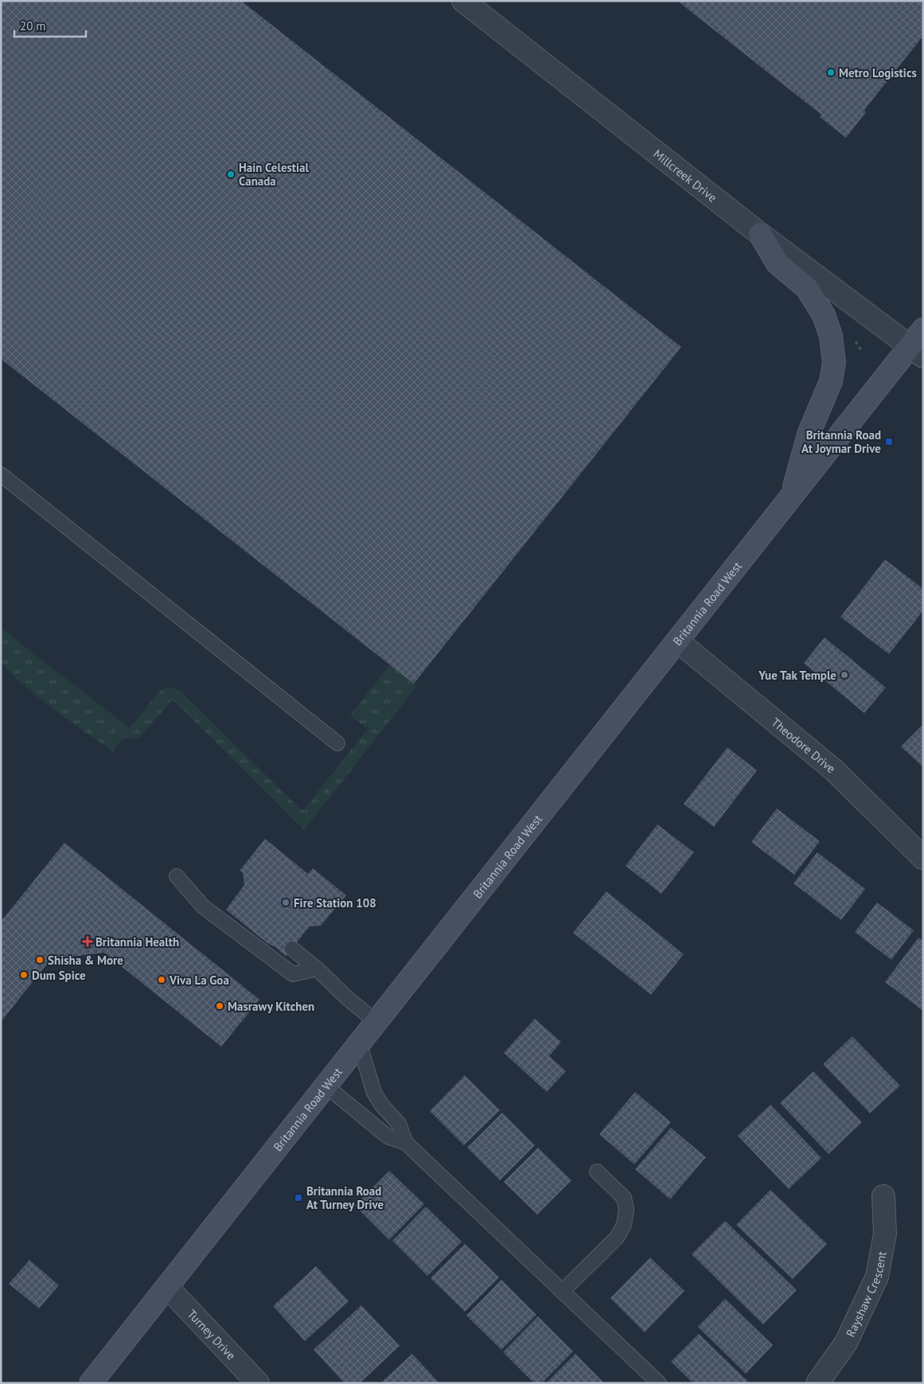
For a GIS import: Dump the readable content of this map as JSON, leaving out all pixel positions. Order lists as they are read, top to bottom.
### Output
{
  "streets": {
    "main road": ["Britannia Road West"],
    "street": [
      "Millcreek Drive",
      "Theodore Drive",
      "Rayshaw Crescent",
      "Turney Drive"
    ]
  },
  "crossings": [
    ["Millcreek Drive", "Britannia Road West"],
    ["Britannia Road West", "Theodore Drive"],
    ["Britannia Road West", "Turney Drive"]
  ],
  "places": {
    "other": [
      "Metro Logistics",
      "Hain Celestial Canada",
      "Yue Tak Temple",
      "Fire Station 108",
      "Shisha & More",
      "Dum Spice",
      "Viva La Goa",
      "Masrawy Kitchen"
    ],
    "transit": ["Britannia Road At Joymar Drive", "Britannia Road At Turney Drive"],
    "health": ["Britannia Health"]
  },
  "scale_bar": "20 m"
}
